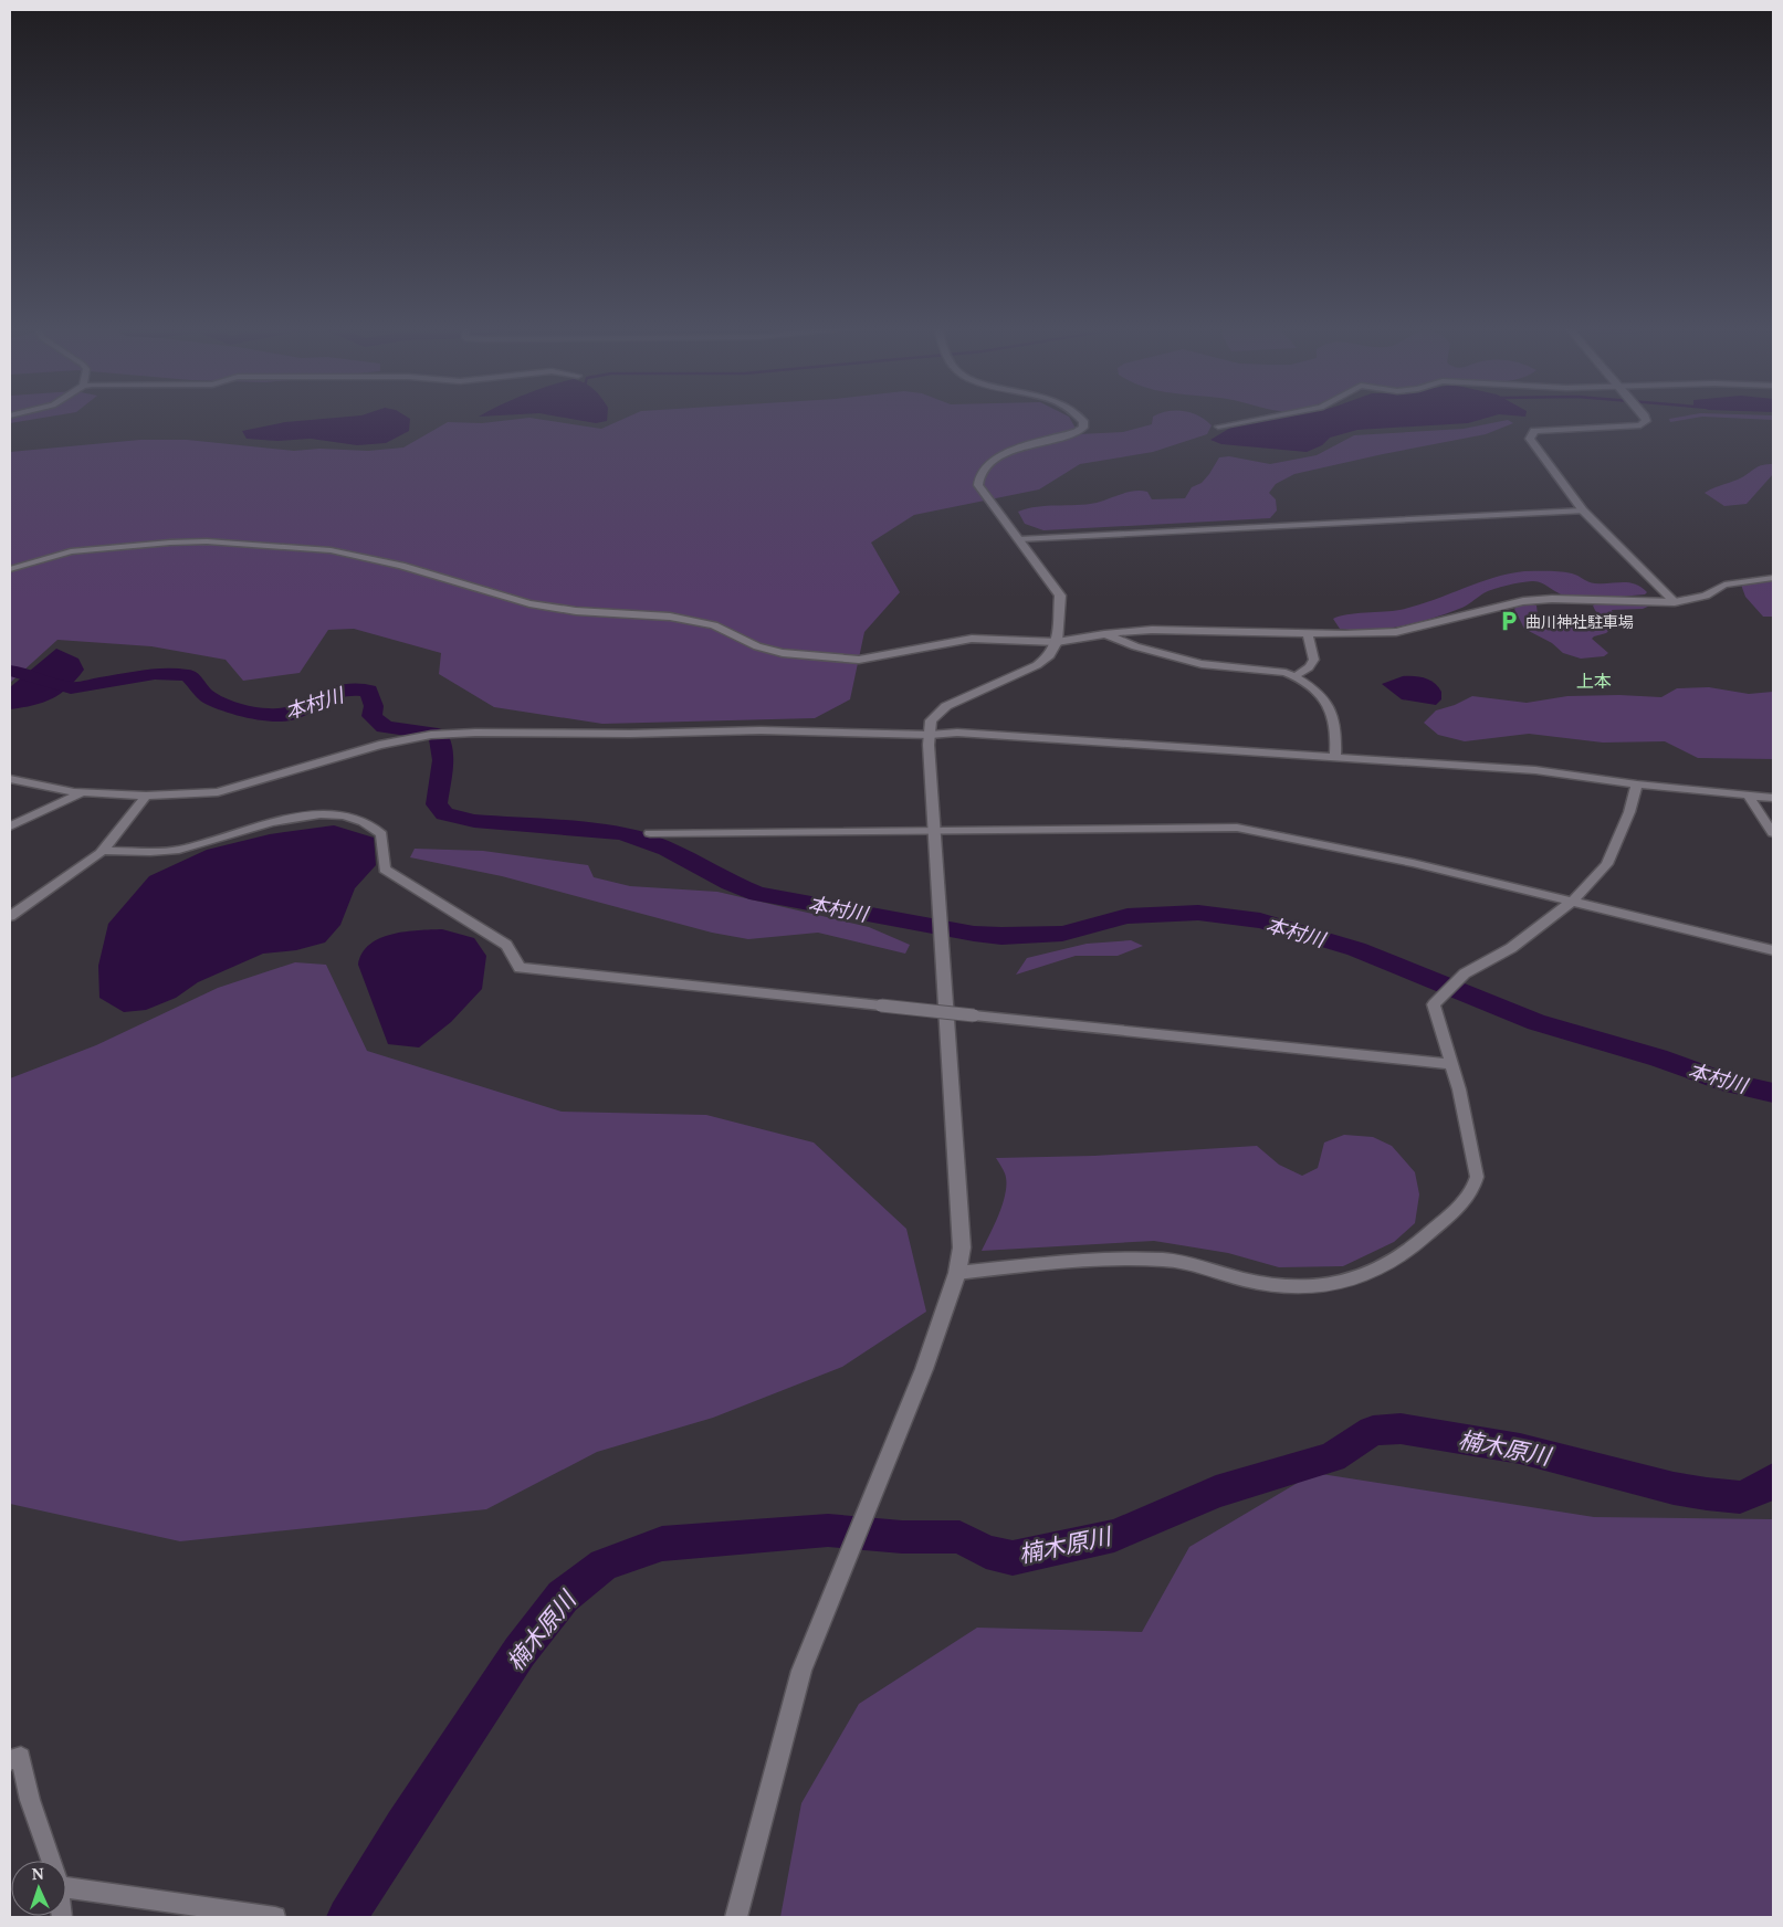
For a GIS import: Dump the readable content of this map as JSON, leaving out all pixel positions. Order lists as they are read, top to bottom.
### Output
{
  "districts": ["上本"],
  "water": ["本村川", "楠木原川"],
  "places": {
    "parking": ["曲川神社駐車場"]
  },
  "north": "top"
}
